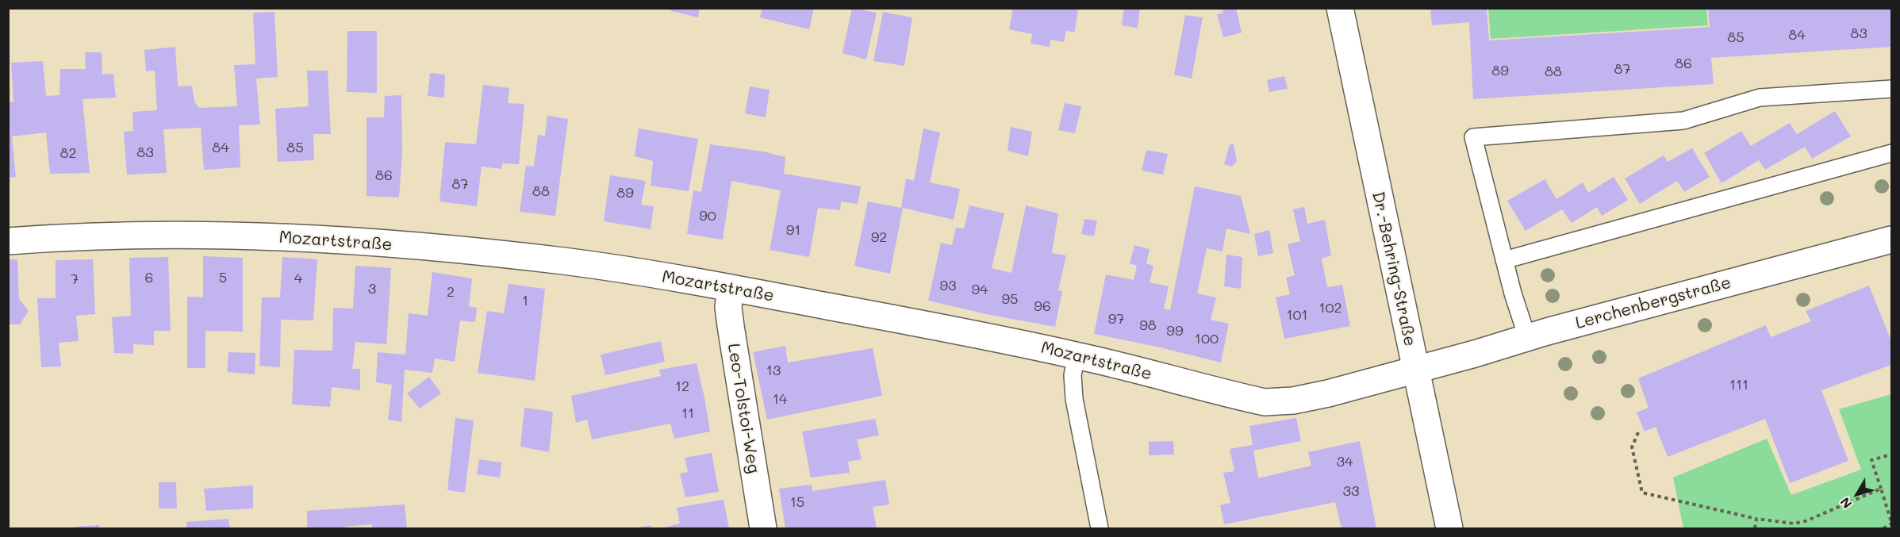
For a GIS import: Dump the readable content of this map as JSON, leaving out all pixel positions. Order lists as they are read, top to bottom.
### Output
{
  "streets": {
    "street": [
      "Mozartstraße",
      "Dr.-Behring-Straße",
      "Lerchenbergstraße",
      "Leo-Tolstoi-Weg"
    ]
  },
  "crossings": [
    ["Mozartstraße", "Dr.-Behring-Straße"],
    ["Mozartstraße", "Lerchenbergstraße"],
    ["Mozartstraße", "Leo-Tolstoi-Weg"],
    ["Dr.-Behring-Straße", "Lerchenbergstraße"]
  ],
  "house_numbers": [
    "83",
    "84",
    "85",
    "86",
    "87",
    "89",
    "88",
    "84",
    "85",
    "83",
    "82",
    "86",
    "87",
    "88",
    "89",
    "90",
    "91",
    "92",
    "6",
    "5",
    "4",
    "7",
    "93",
    "3",
    "94",
    "2",
    "95",
    "1",
    "96",
    "102",
    "101",
    "97",
    "98",
    "99",
    "100",
    "13",
    "111",
    "12",
    "14",
    "11",
    "34",
    "33",
    "15"
  ],
  "north": "bottom left"
}
